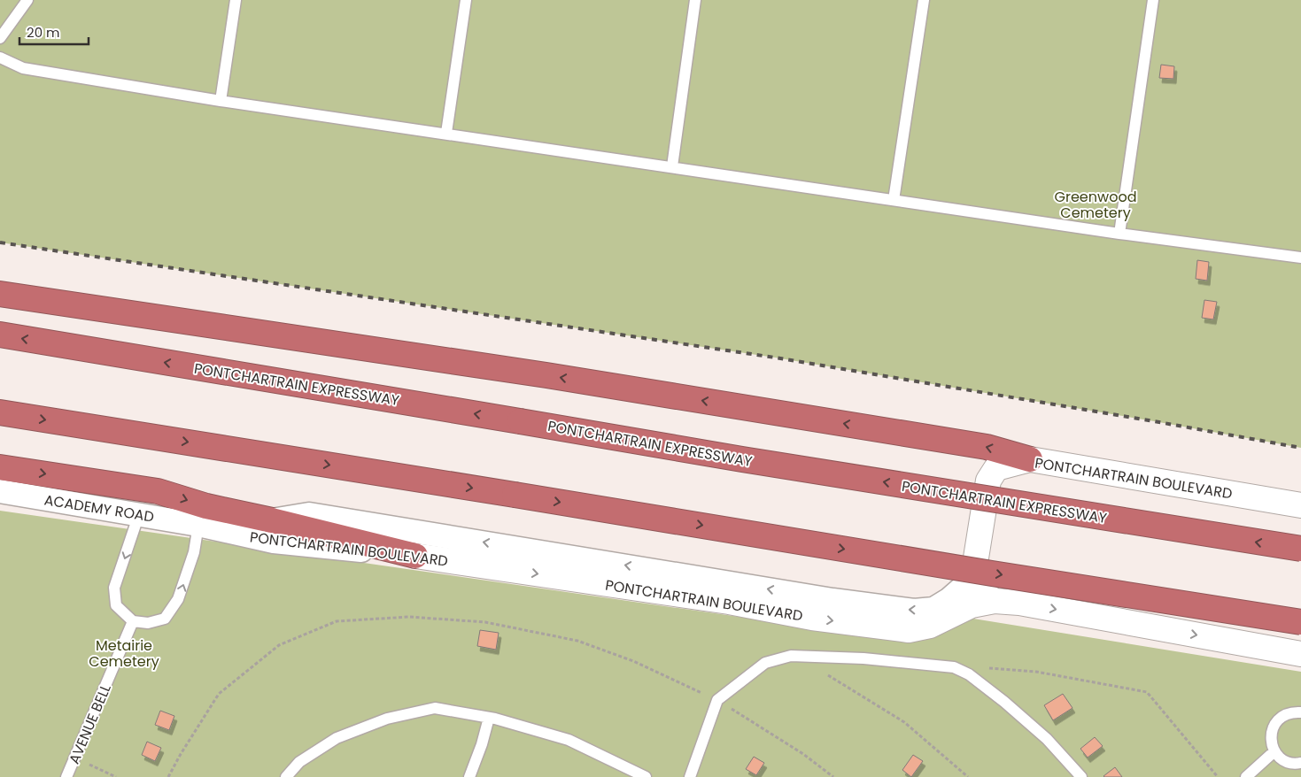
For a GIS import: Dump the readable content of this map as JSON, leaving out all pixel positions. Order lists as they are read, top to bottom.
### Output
{
  "streets": {
    "highway": ["PONTCHARTRAIN EXPRESSWAY"],
    "street": ["PONTCHARTRAIN BOULEVARD", "ACADEMY ROAD"],
    "lane": ["AVENUE BELL"]
  },
  "crossings": [
    ["PONTCHARTRAIN BOULEVARD", "ACADEMY ROAD"]
  ],
  "parks": ["Greenwood Cemetery", "Metairie Cemetery"],
  "scale_bar": "20 m"
}
